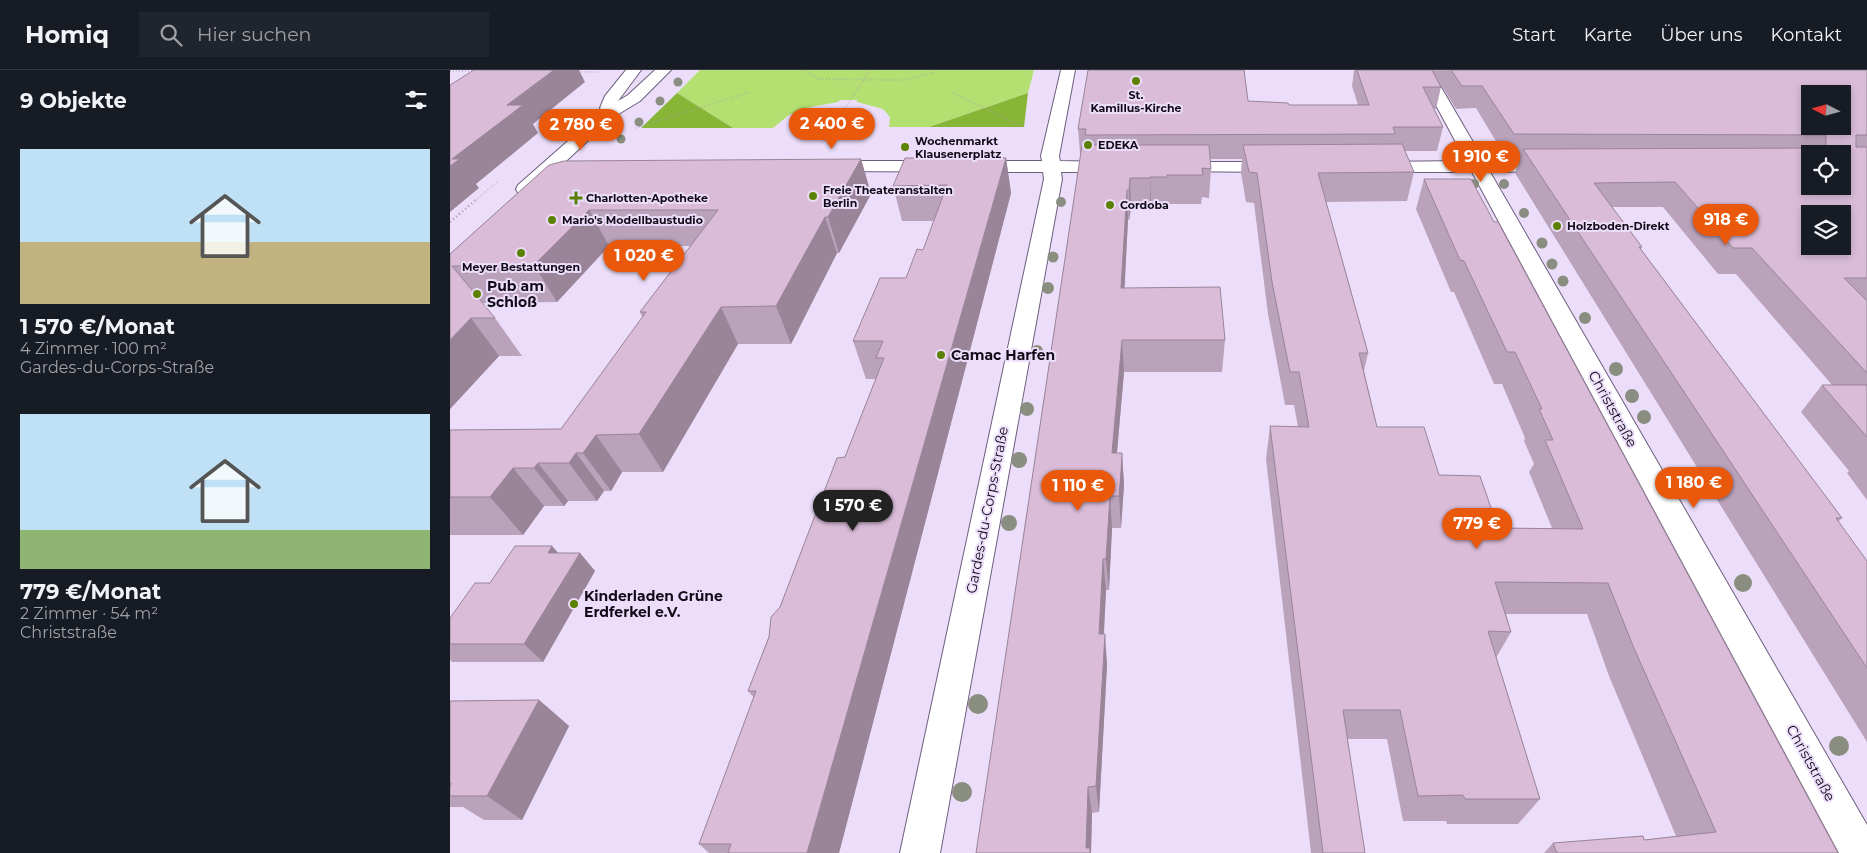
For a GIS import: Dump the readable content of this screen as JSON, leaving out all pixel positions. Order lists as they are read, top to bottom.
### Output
{
  "streets": {
    "street": ["Christstraße", "Gardes-du-Corps-Straße"]
  },
  "places": {
    "other": [
      "St. Kamillus-Kirche",
      "EDEKA",
      "Wochenmarkt Klausenerplatz",
      "Freie Theateranstalten Berlin",
      "Cordoba",
      "Mario's Modellbaustudio",
      "Holzboden-Direkt",
      "Meyer Bestattungen",
      "Pub am Schloß",
      "Camac Harfen",
      "Kinderladen Grüne Erdferkel e.V."
    ],
    "health": ["Charlotten-Apotheke"]
  },
  "north": "left",
  "page": {
    "header": "Homiq",
    "search": "Hier suchen",
    "nav": [
      "Start",
      "Karte",
      "Über uns",
      "Kontakt"
    ],
    "heading": "9 Objekte",
    "price": [
      "2 400 €",
      "2 780 €",
      "1 910 €",
      "918 €",
      "1 020 €",
      "1 180 €",
      "1 110 €",
      "1 570 €",
      "779 €"
    ],
    "list": [
      {
        "name": "1 570 €/Monat",
        "note": "4 Zimmer · 100 m² · Gardes-du-Corps-Straße"
      },
      {
        "name": "779 €/Monat",
        "note": "2 Zimmer · 54 m² · Christstraße"
      }
    ]
  }
}
